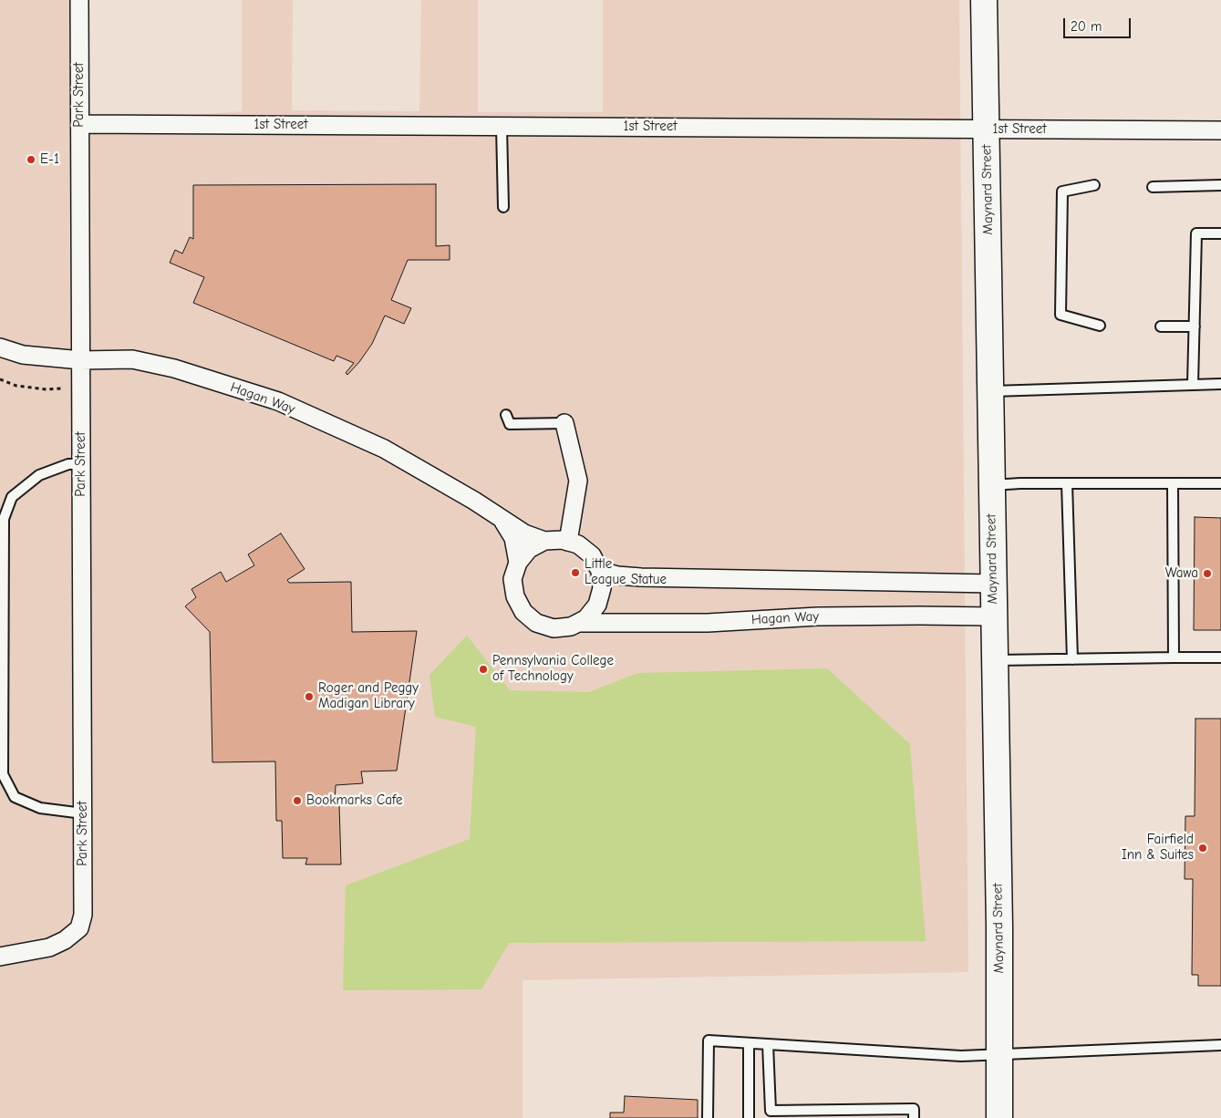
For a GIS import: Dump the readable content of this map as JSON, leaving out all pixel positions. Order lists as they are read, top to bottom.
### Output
{
  "streets": {
    "main road": ["Maynard Street"],
    "street": ["Park Street", "1st Street", "Hagan Way"]
  },
  "crossings": [
    ["Park Street", "1st Street"],
    ["Park Street", "Hagan Way"],
    ["1st Street", "Maynard Street"],
    ["Maynard Street", "Hagan Way"]
  ],
  "places": [
    "E-1",
    "Little League Statue",
    "Wawa",
    "Pennsylvania College of Technology",
    "Roger and Peggy Madigan Library",
    "Bookmarks Cafe",
    "Fairfield Inn & Suites"
  ],
  "scale_bar": "20 m"
}
